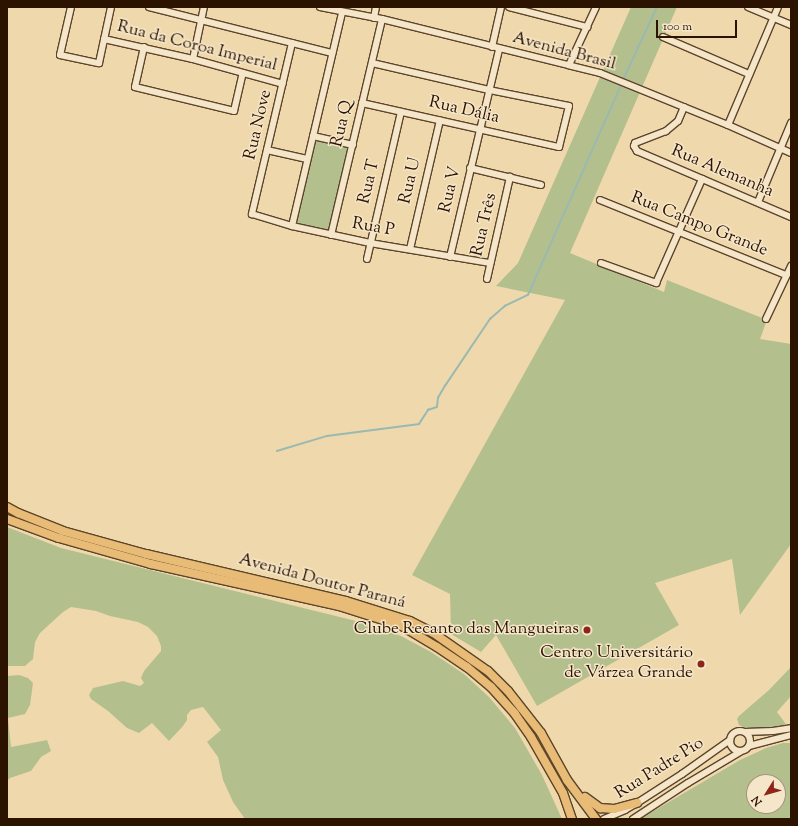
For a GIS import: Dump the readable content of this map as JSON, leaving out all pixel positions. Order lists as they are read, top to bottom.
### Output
{
  "streets": {
    "main road": ["Avenida Doutor Paraná"],
    "street": [
      "Rua da Coroa Imperial",
      "Avenida Brasil",
      "Rua Dália",
      "Rua Q",
      "Rua Nove",
      "Rua Alemanha",
      "Rua U",
      "Rua T",
      "Rua V",
      "Rua Três",
      "Rua Campo Grande",
      "Rua P",
      "Rua Padre Pio"
    ]
  },
  "crossings": [
    ["Rua da Coroa Imperial", "Rua Nove"],
    ["Avenida Brasil", "Rua Q"],
    ["Avenida Brasil", "Rua Alemanha"],
    ["Avenida Brasil", "Rua V"],
    ["Rua Dália", "Rua Q"],
    ["Rua Dália", "Rua U"],
    ["Rua Dália", "Rua T"],
    ["Rua Dália", "Rua V"],
    ["Rua Q", "Rua P"],
    ["Rua Nove", "Rua P"],
    ["Rua U", "Rua P"],
    ["Rua T", "Rua P"],
    ["Rua V", "Rua P"],
    ["Rua Três", "Rua P"]
  ],
  "places": ["Clube Recanto das Mangueiras", "Centro Universitário de Várzea Grande"],
  "scale_bar": "100 m",
  "north": "bottom left"
}
